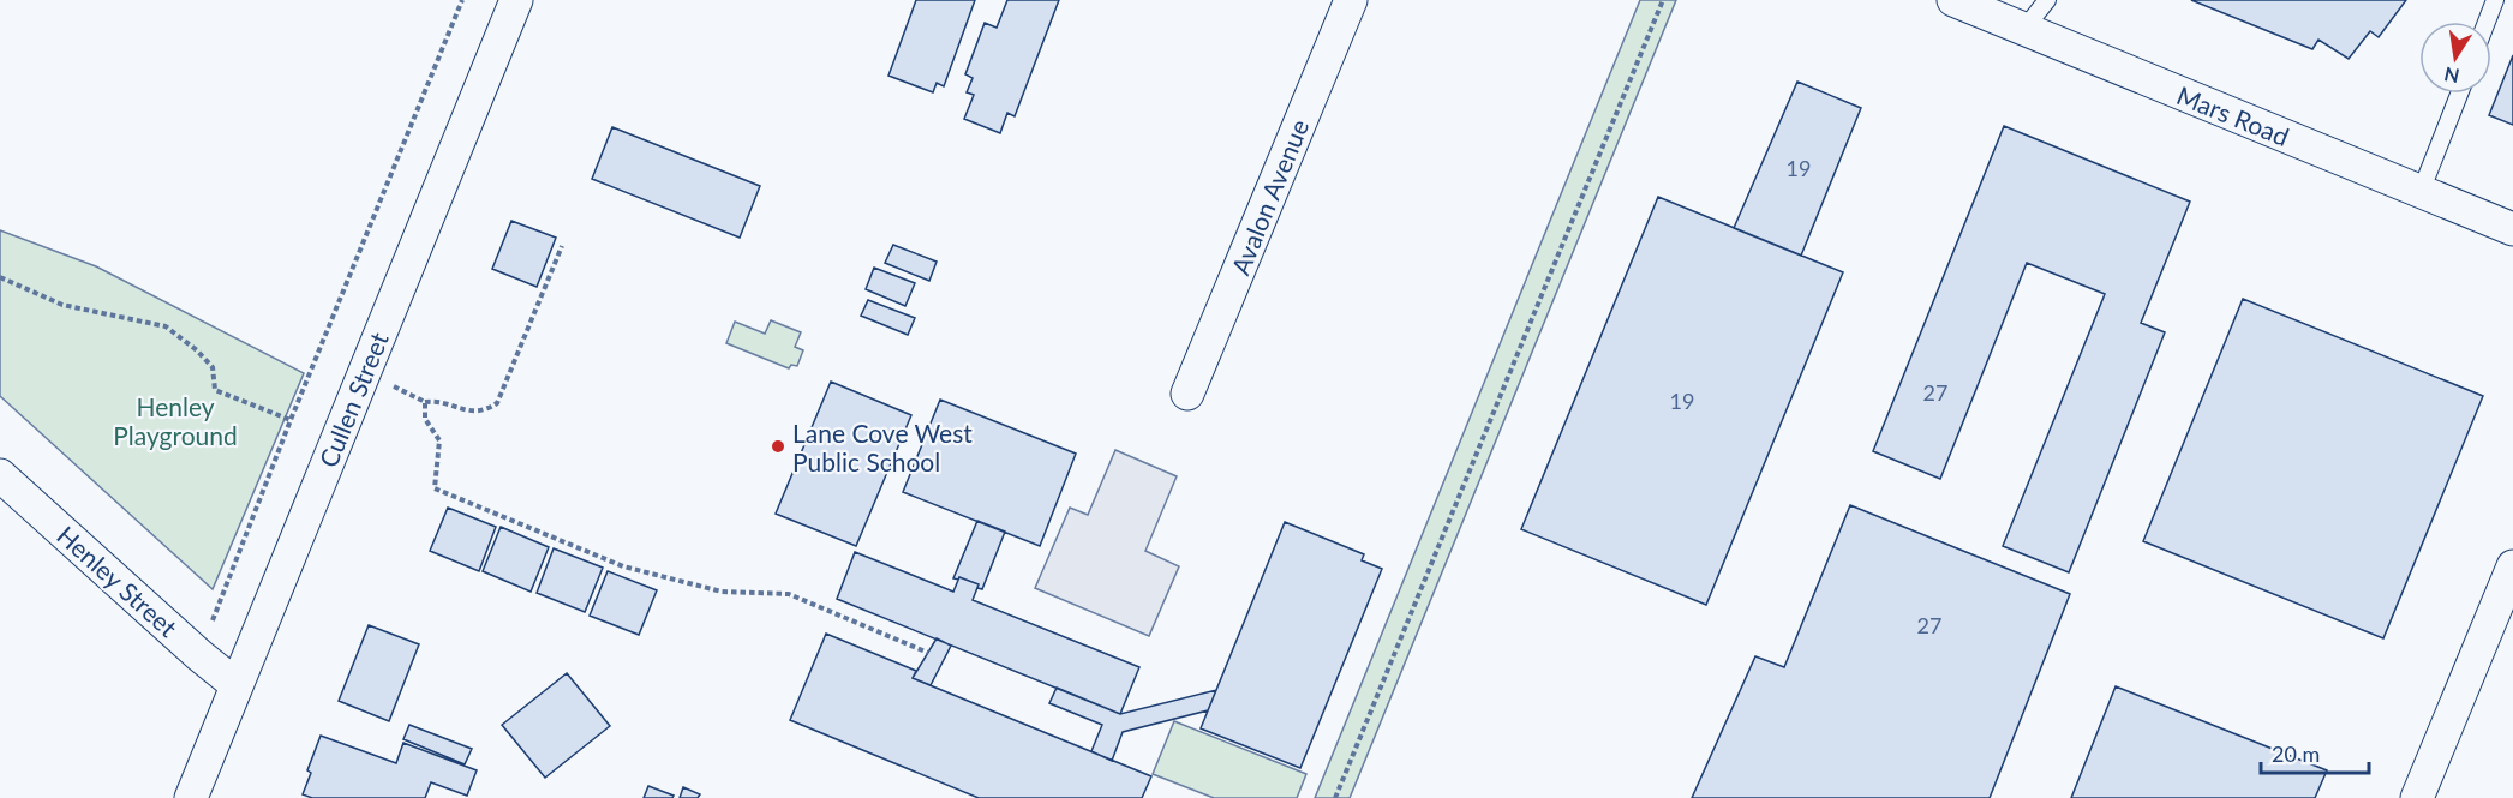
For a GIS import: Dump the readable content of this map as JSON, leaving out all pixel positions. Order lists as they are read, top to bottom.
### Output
{
  "streets": {
    "street": [
      "Mars Road",
      "Avalon Avenue",
      "Cullen Street",
      "Henley Street"
    ]
  },
  "crossings": [
    ["Cullen Street", "Henley Street"]
  ],
  "parks": ["Henley Playground"],
  "places": ["Lane Cove West Public School"],
  "house_numbers": [
    "19",
    "27",
    "19",
    "27"
  ],
  "scale_bar": "20 m",
  "north": "bottom"
}
